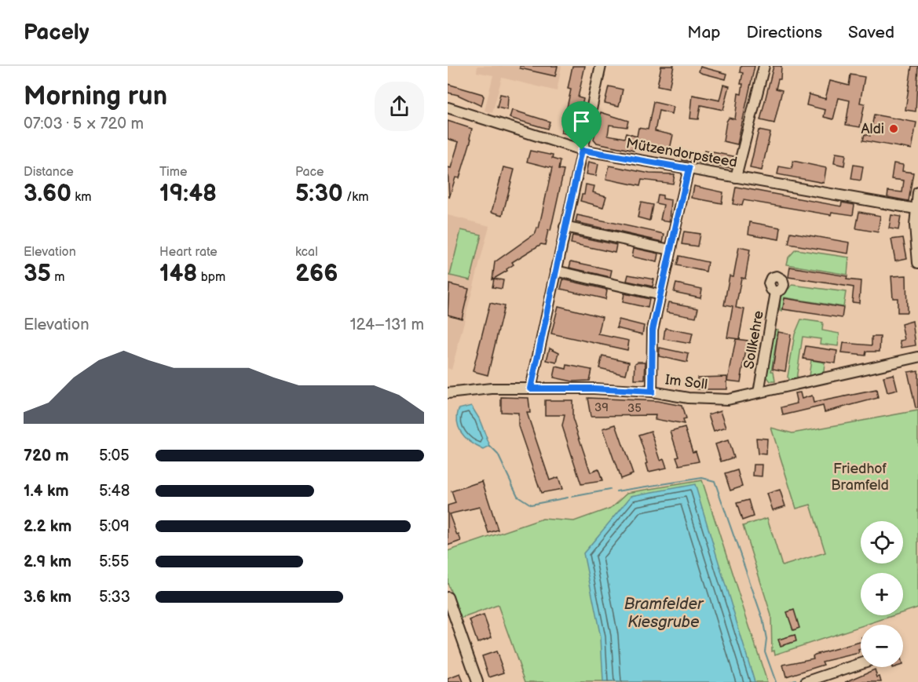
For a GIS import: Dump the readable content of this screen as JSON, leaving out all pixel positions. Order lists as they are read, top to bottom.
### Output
{
  "streets": {
    "street": ["Mützendorpsteed", "Sollkehre", "Im Soll"]
  },
  "crossings": [
    ["Sollkehre", "Im Soll"]
  ],
  "water": ["Bramfelder Kiesgrube"],
  "parks": ["Friedhof Bramfeld"],
  "places": ["Aldi"],
  "house_numbers": ["39", "35"],
  "page": {
    "header": "Pacely",
    "nav": ["Map", "Directions", "Saved"],
    "heading": ["Morning run", "07:03 · 5 × 720 m"],
    "stats": [
      ["Distance", "3.60 km"],
      ["Time", "19:48"],
      ["Pace", "5:30 /km"],
      ["Elevation", "35 m"],
      ["Heart rate", "148 bpm"],
      ["kcal", "266"]
    ],
    "chart": ["Elevation", "124–131 m"],
    "list": [
      {
        "name": "720 m",
        "note": "5:05"
      },
      {
        "name": "1.4 km",
        "note": "5:48"
      },
      {
        "name": "2.2 km",
        "note": "5:09"
      },
      {
        "name": "2.9 km",
        "note": "5:55"
      },
      {
        "name": "3.6 km",
        "note": "5:33"
      }
    ],
    "map_buttons": ["+", "−"]
  }
}
